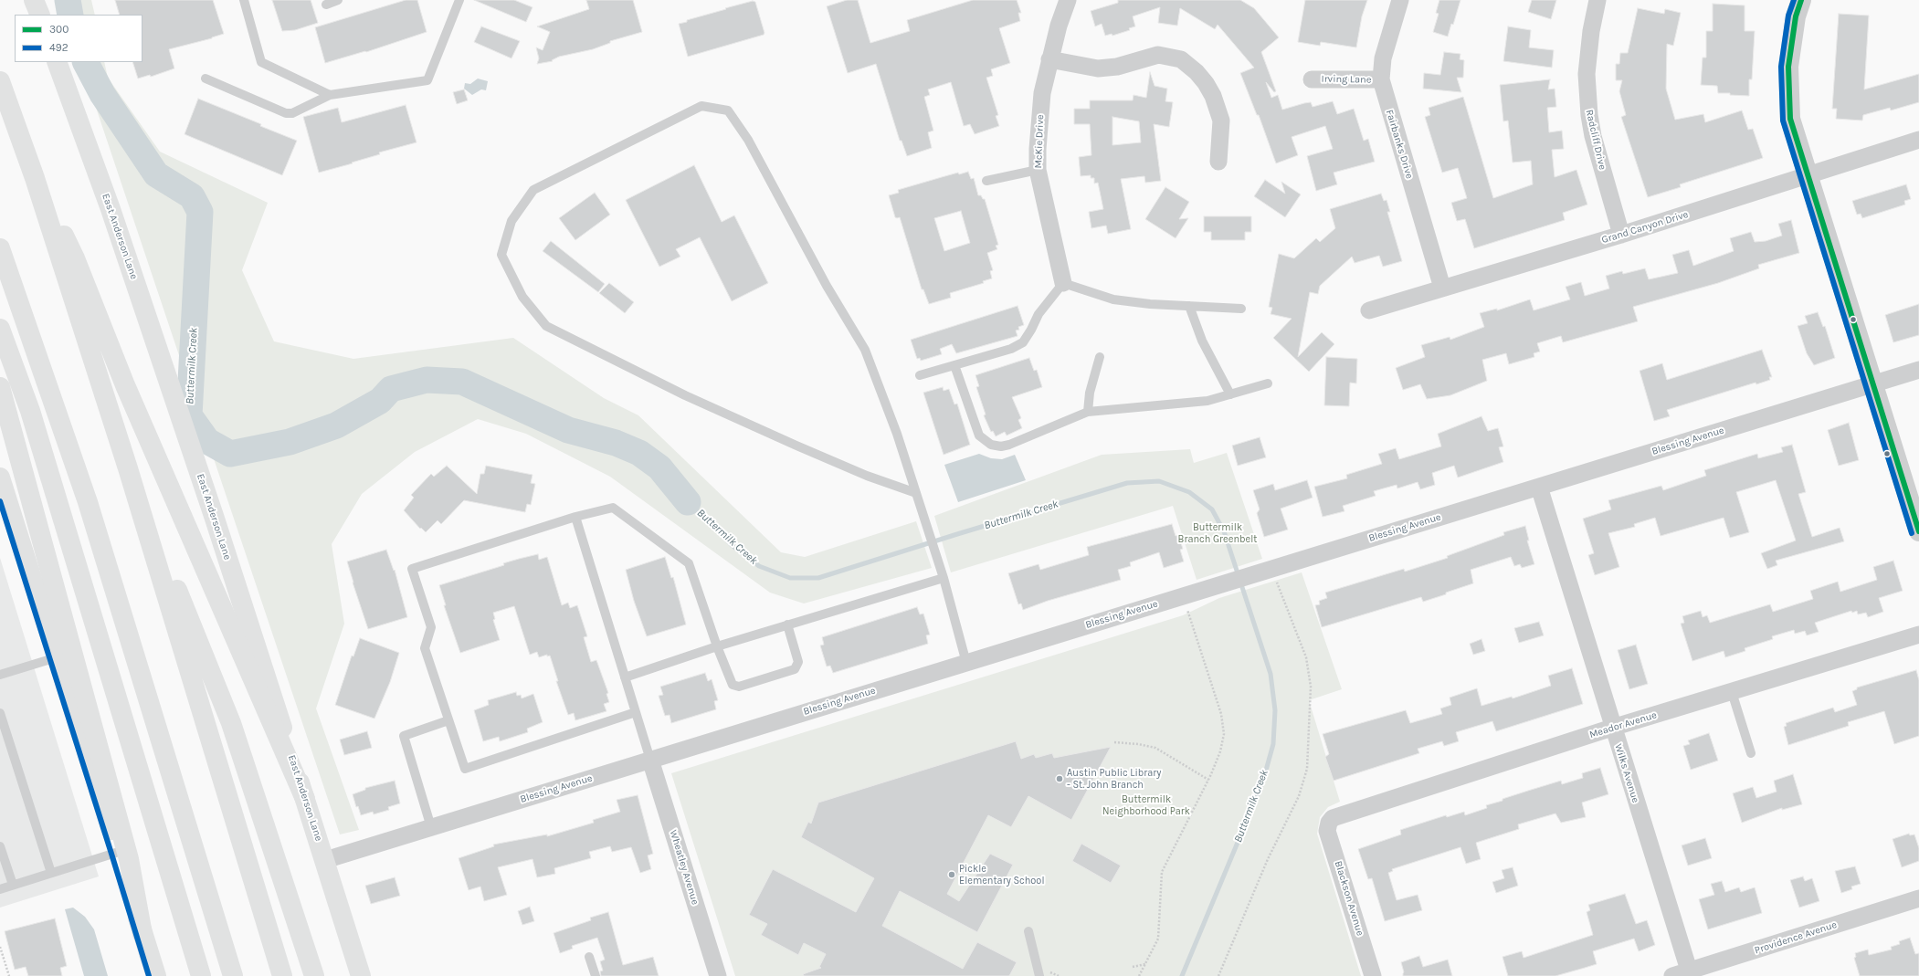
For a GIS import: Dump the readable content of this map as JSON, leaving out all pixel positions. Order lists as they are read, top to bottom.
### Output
{
  "streets": {
    "main road": ["East Anderson Lane"],
    "street": [
      "Irving Lane",
      "Radcliff Drive",
      "McKie Drive",
      "Fairbanks Drive",
      "Grand Canyon Drive",
      "Blessing Avenue",
      "Meador Avenue",
      "Wilks Avenue",
      "Wheatley Avenue",
      "Blackson Avenue",
      "Providence Avenue"
    ]
  },
  "crossings": [
    ["Irving Lane", "Fairbanks Drive"],
    ["Radcliff Drive", "Grand Canyon Drive"],
    ["Fairbanks Drive", "Grand Canyon Drive"],
    ["East Anderson Lane", "Blessing Avenue"],
    ["Blessing Avenue", "Wilks Avenue"],
    ["Blessing Avenue", "Wheatley Avenue"],
    ["Meador Avenue", "Wilks Avenue"],
    ["Meador Avenue", "Blackson Avenue"],
    ["Wilks Avenue", "Providence Avenue"]
  ],
  "water": ["Buttermilk Creek"],
  "parks": ["Buttermilk Branch Greenbelt", "Buttermilk Neighborhood Park"],
  "places": ["Austin Public Library - St. John Branch", "Pickle Elementary School"],
  "lines": ["transit line 300", "transit line 492"],
  "legend": ["300", "492"]
}
